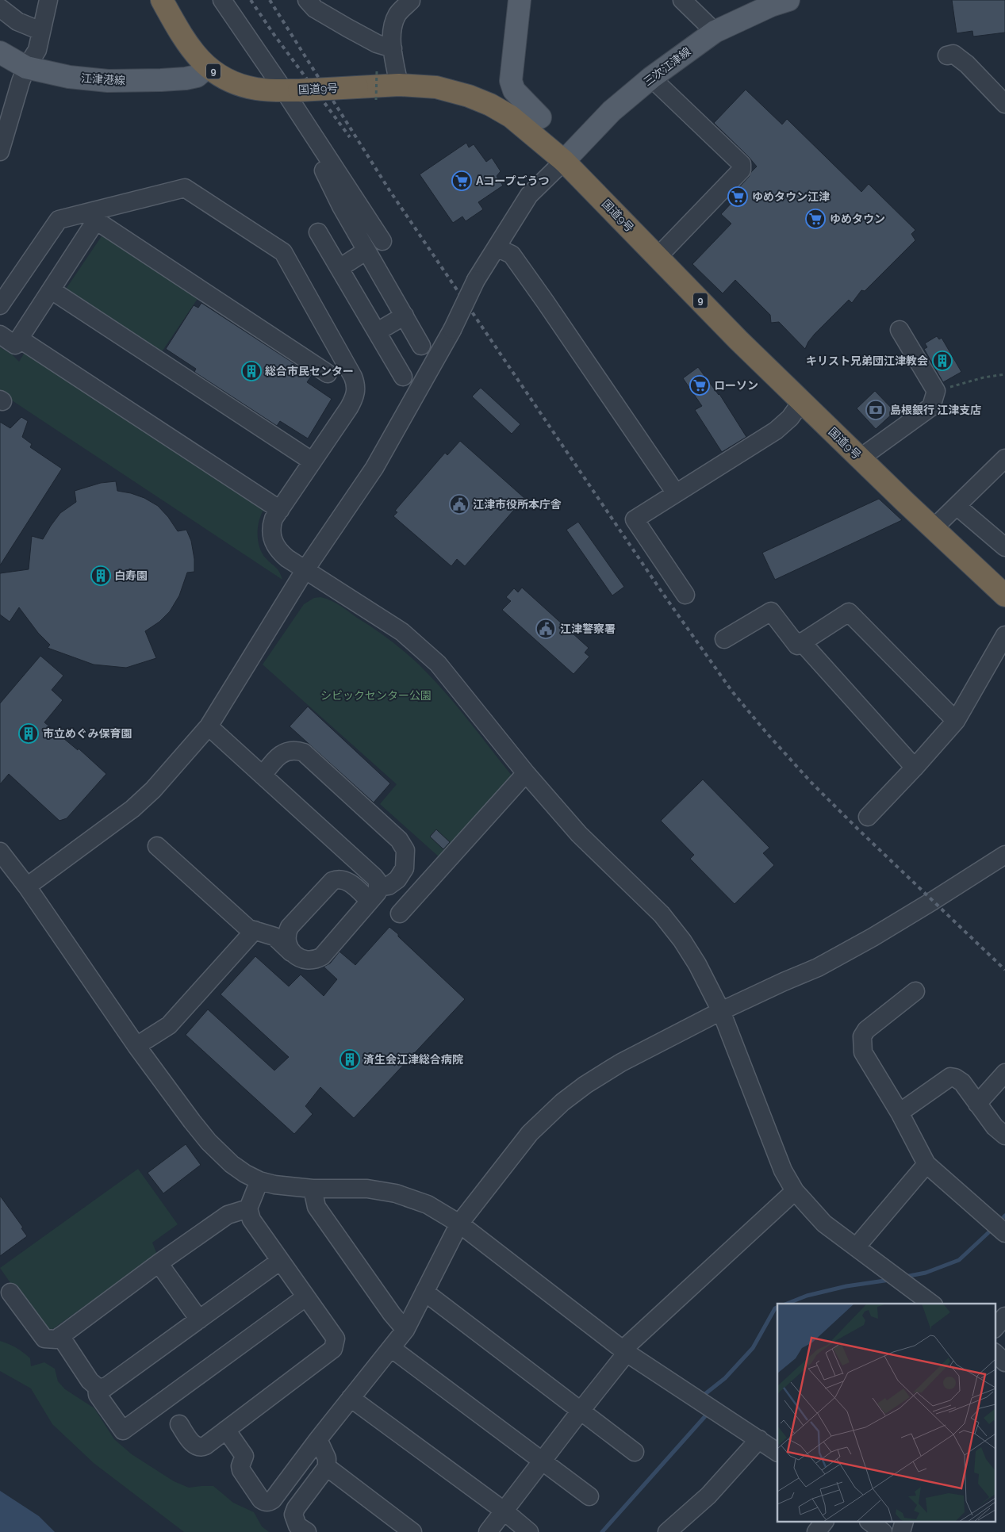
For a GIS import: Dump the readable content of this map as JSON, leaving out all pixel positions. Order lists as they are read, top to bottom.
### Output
{
  "streets": {
    "highway": ["9", "国道9号"],
    "main road": ["三次江津線", "江津港線"]
  },
  "crossings": [
    ["三次江津線", "国道9号"],
    ["江津港線", "国道9号"]
  ],
  "parks": ["シビックセンター公園"],
  "places": {
    "supermarket": [
      "Aコープごうつ",
      "ゆめタウン江津",
      "ゆめタウン",
      "ローソン"
    ],
    "building": [
      "キリスト兄弟団江津教会",
      "総合市民センター",
      "白寿園",
      "市立めぐみ保育園",
      "済生会江津総合病院"
    ],
    "bank": ["島根銀行 江津支店"],
    "public building": ["江津市役所本庁舎", "江津警察署"]
  }
}
